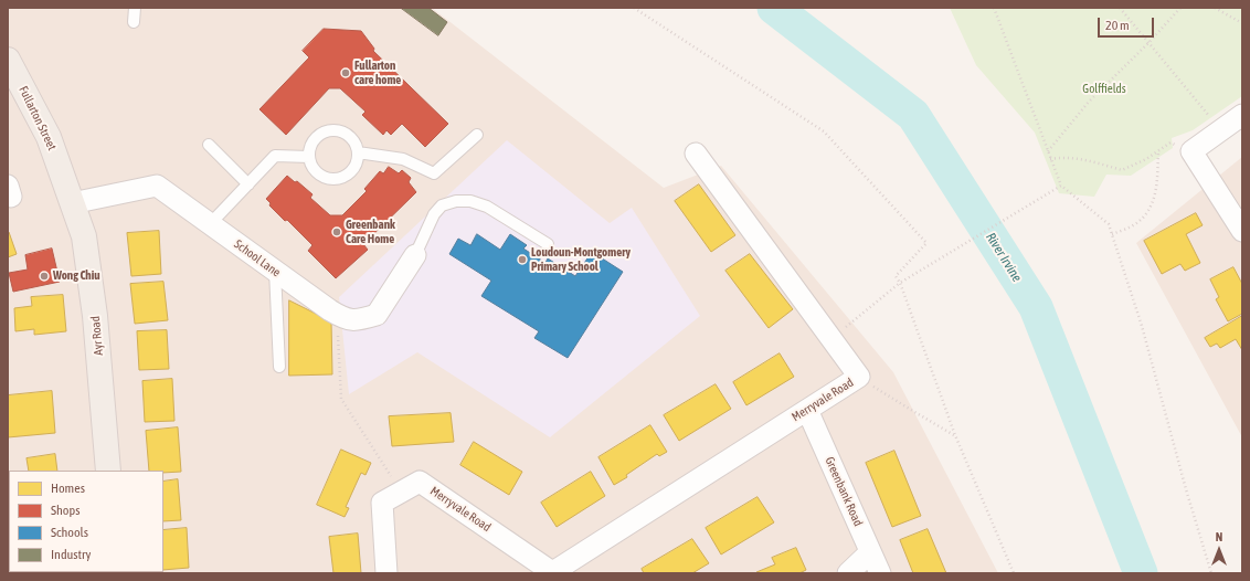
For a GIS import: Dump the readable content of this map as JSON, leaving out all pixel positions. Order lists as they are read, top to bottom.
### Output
{
  "streets": {
    "main road": ["Fullarton Street", "Ayr Road"],
    "street": ["School Lane", "Merryvale Road", "Greenbank Road"]
  },
  "crossings": [
    ["Fullarton Street", "School Lane"],
    ["Fullarton Street", "Ayr Road"],
    ["School Lane", "Ayr Road"],
    ["Merryvale Road", "Greenbank Road"]
  ],
  "water": ["River Irvine"],
  "parks": ["Golffields"],
  "places": [
    "Fullarton care home",
    "Greenbank Care Home",
    "Loudoun-Montgomery Primary School",
    "Wong Chiu"
  ],
  "legend": [
    "Homes",
    "Shops",
    "Schools",
    "Industry"
  ],
  "scale_bar": "20 m",
  "north": "top"
}
